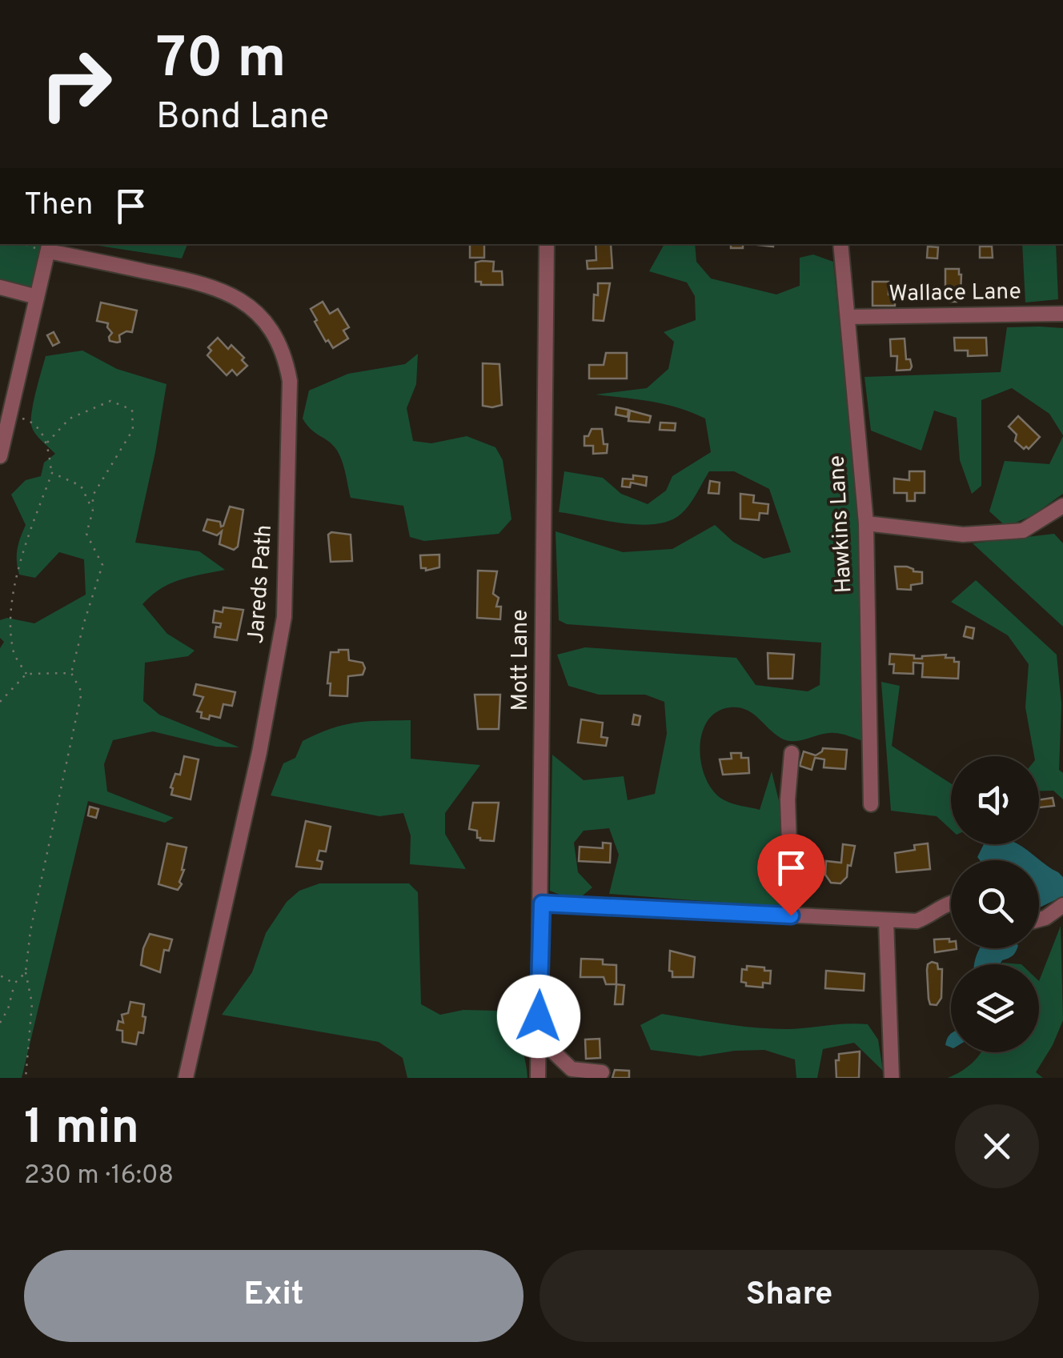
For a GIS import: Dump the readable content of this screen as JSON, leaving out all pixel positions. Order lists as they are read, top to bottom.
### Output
{
  "streets": {
    "street": [
      "Wallace Lane",
      "Hawkins Lane",
      "Jareds Path",
      "Mott Lane"
    ]
  },
  "crossings": [
    ["Wallace Lane", "Hawkins Lane"]
  ],
  "page": {
    "turn": ["70 m", "Bond Lane"],
    "then": "Then",
    "heading": ["1 min", "230 m · 16:08"],
    "buttons": ["Exit", "Share"]
  }
}
